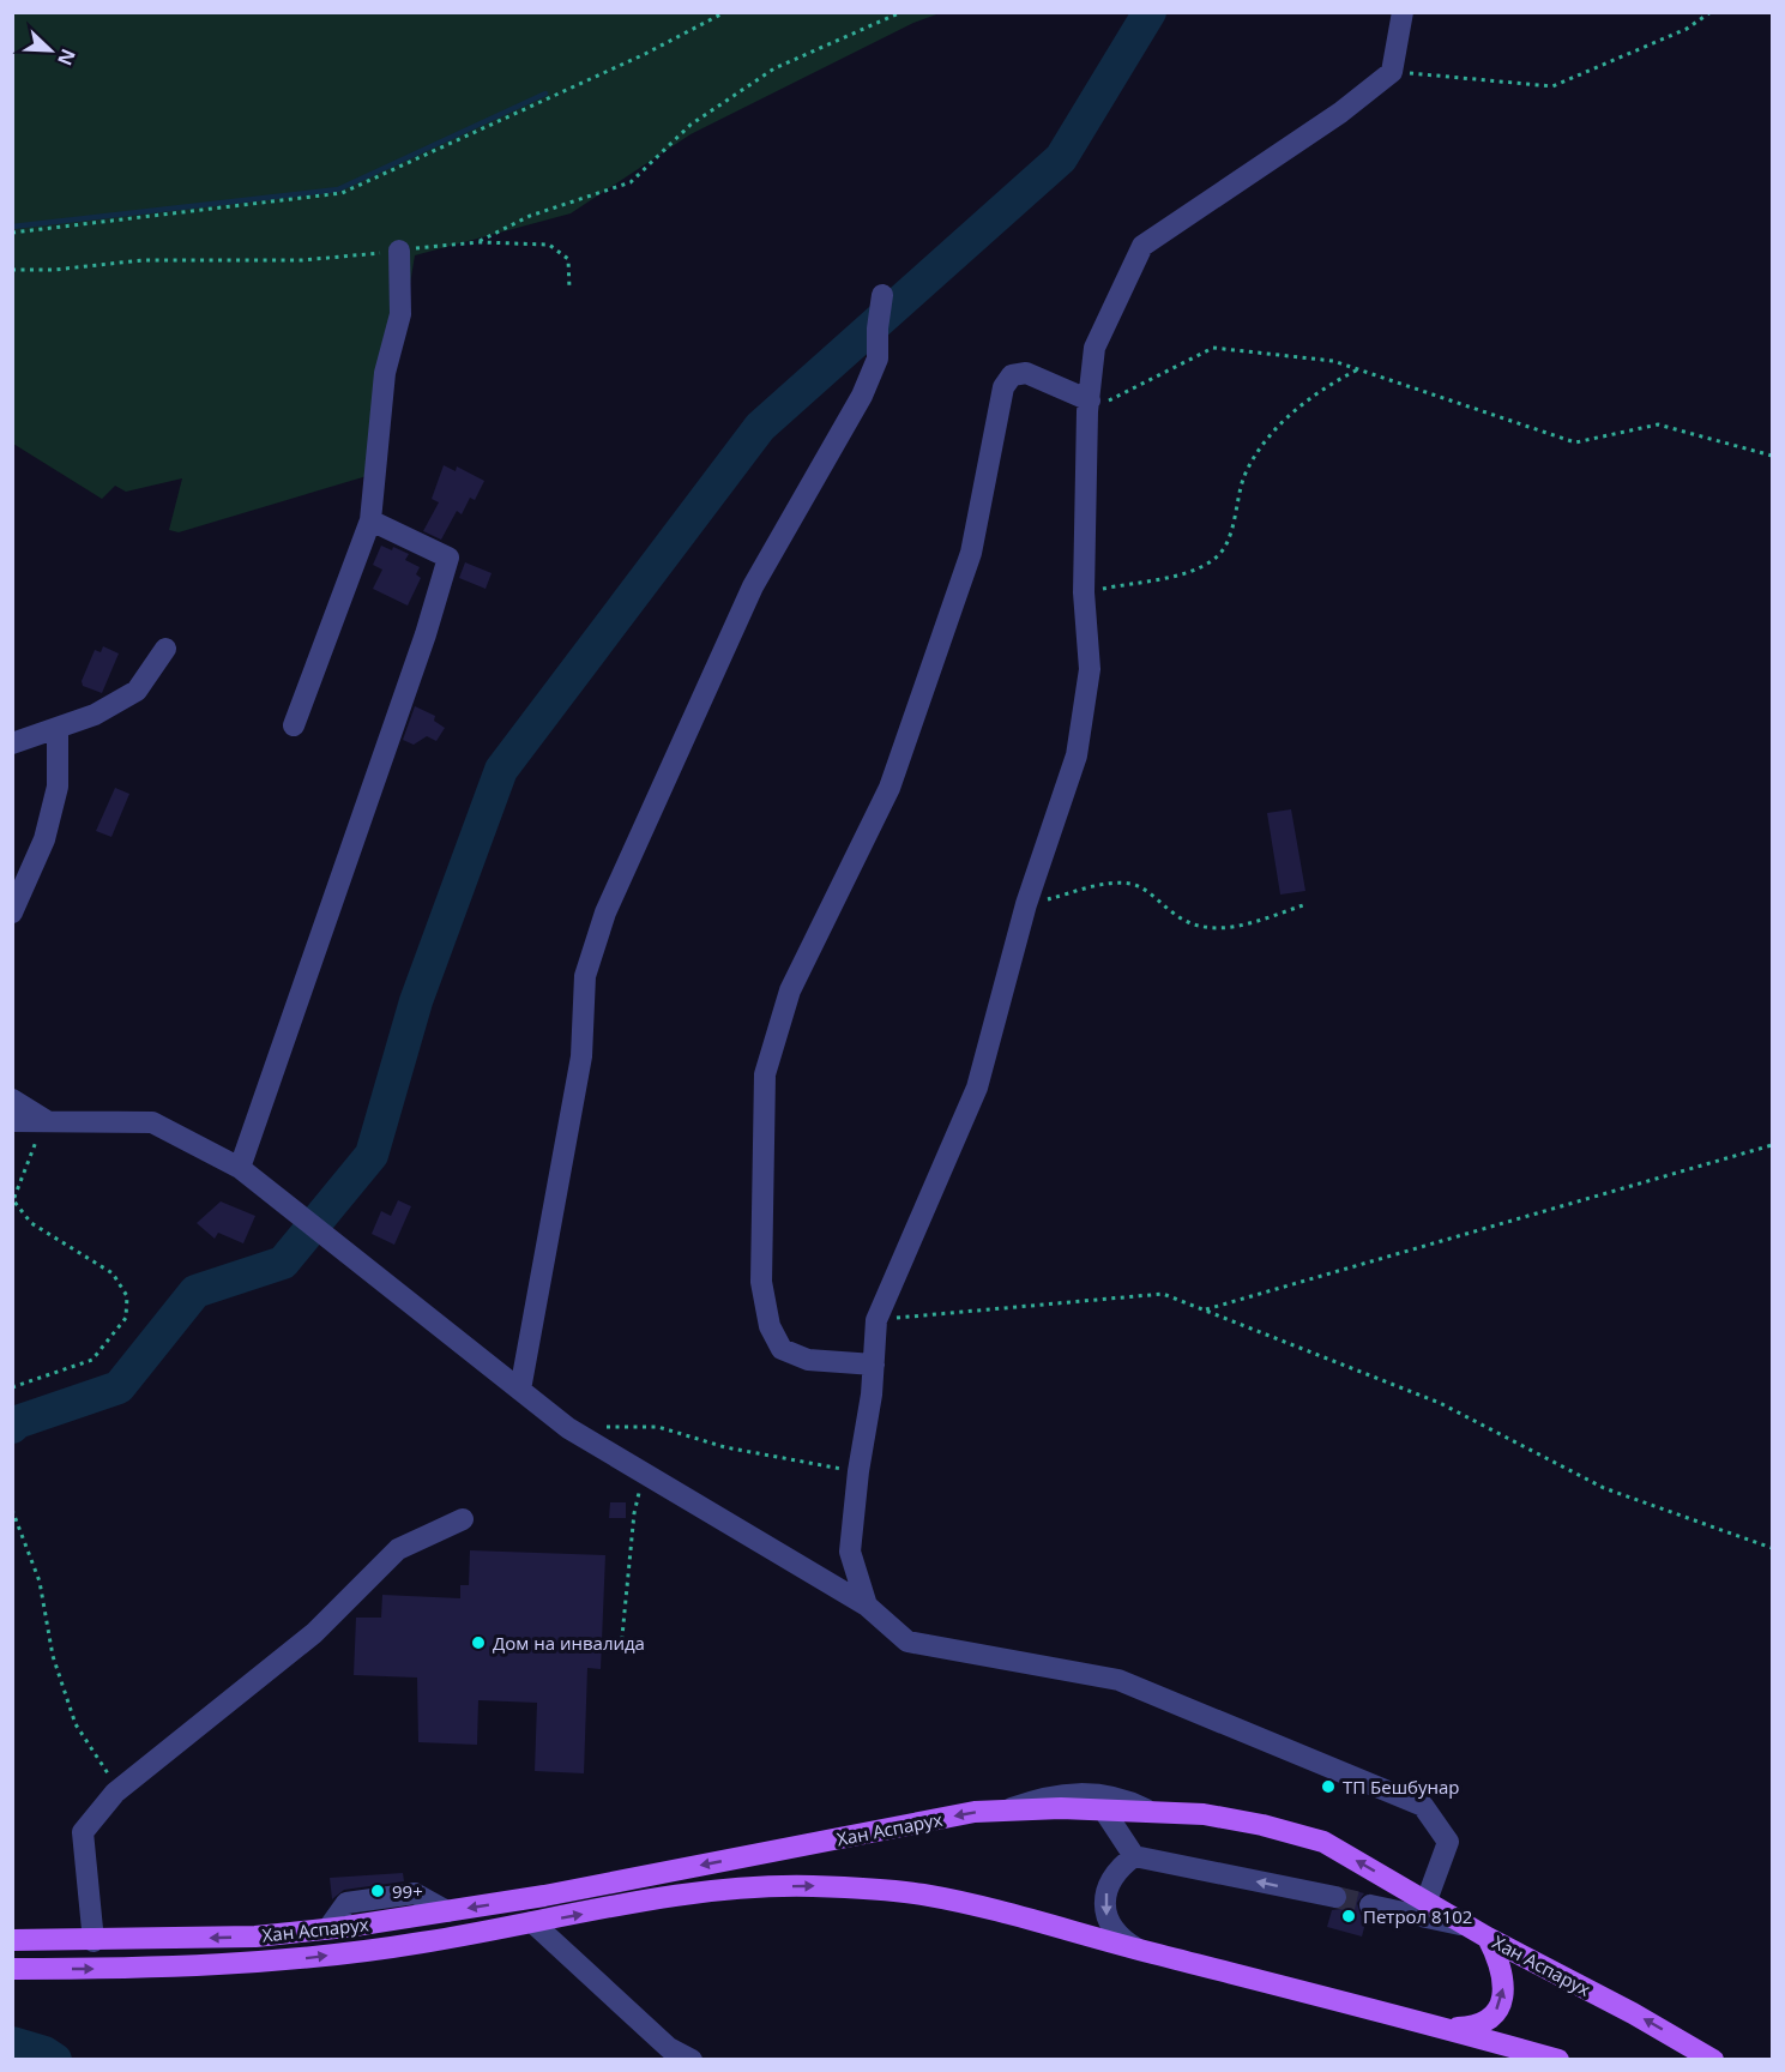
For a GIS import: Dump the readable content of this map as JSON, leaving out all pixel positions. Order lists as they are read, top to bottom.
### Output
{
  "streets": {
    "main road": ["Хан Аспарух"]
  },
  "places": [
    "Дом на инвалида",
    "ТП Бешбунар",
    "99+",
    "Петрол 8102"
  ],
  "north": "bottom right"
}
